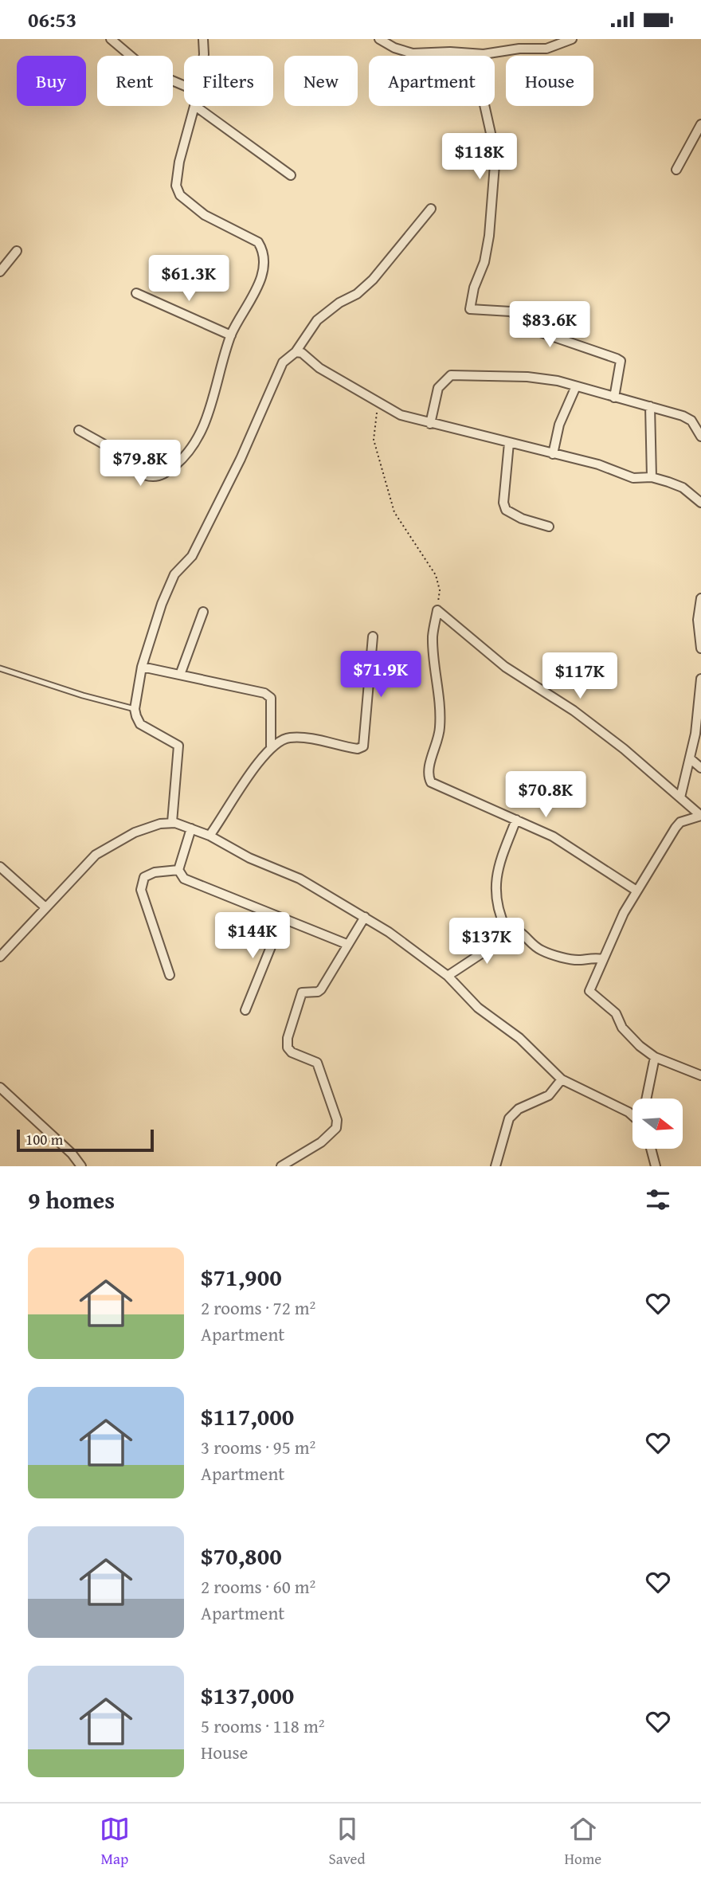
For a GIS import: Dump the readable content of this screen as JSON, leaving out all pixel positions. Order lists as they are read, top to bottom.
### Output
{
  "scale_bar": "100 m",
  "north": "right",
  "page": {
    "status": "06:53",
    "chip": [
      "Buy",
      "Rent",
      "Filters",
      "New",
      "Apartment",
      "House"
    ],
    "price": [
      "$118K",
      "$61.3K",
      "$83.6K",
      "$79.8K",
      "$71.9K",
      "$117K",
      "$70.8K",
      "$144K",
      "$137K"
    ],
    "scale": "100 m",
    "heading": "9 homes",
    "list": [
      {
        "name": "$71,900",
        "note": "2 rooms · 72 m² · Apartment"
      },
      {
        "name": "$117,000",
        "note": "3 rooms · 95 m² · Apartment"
      },
      {
        "name": "$70,800",
        "note": "2 rooms · 60 m² · Apartment"
      },
      {
        "name": "$137,000",
        "note": "5 rooms · 118 m² · House"
      }
    ],
    "tabs": ["Map", "Saved", "Home"]
  }
}
